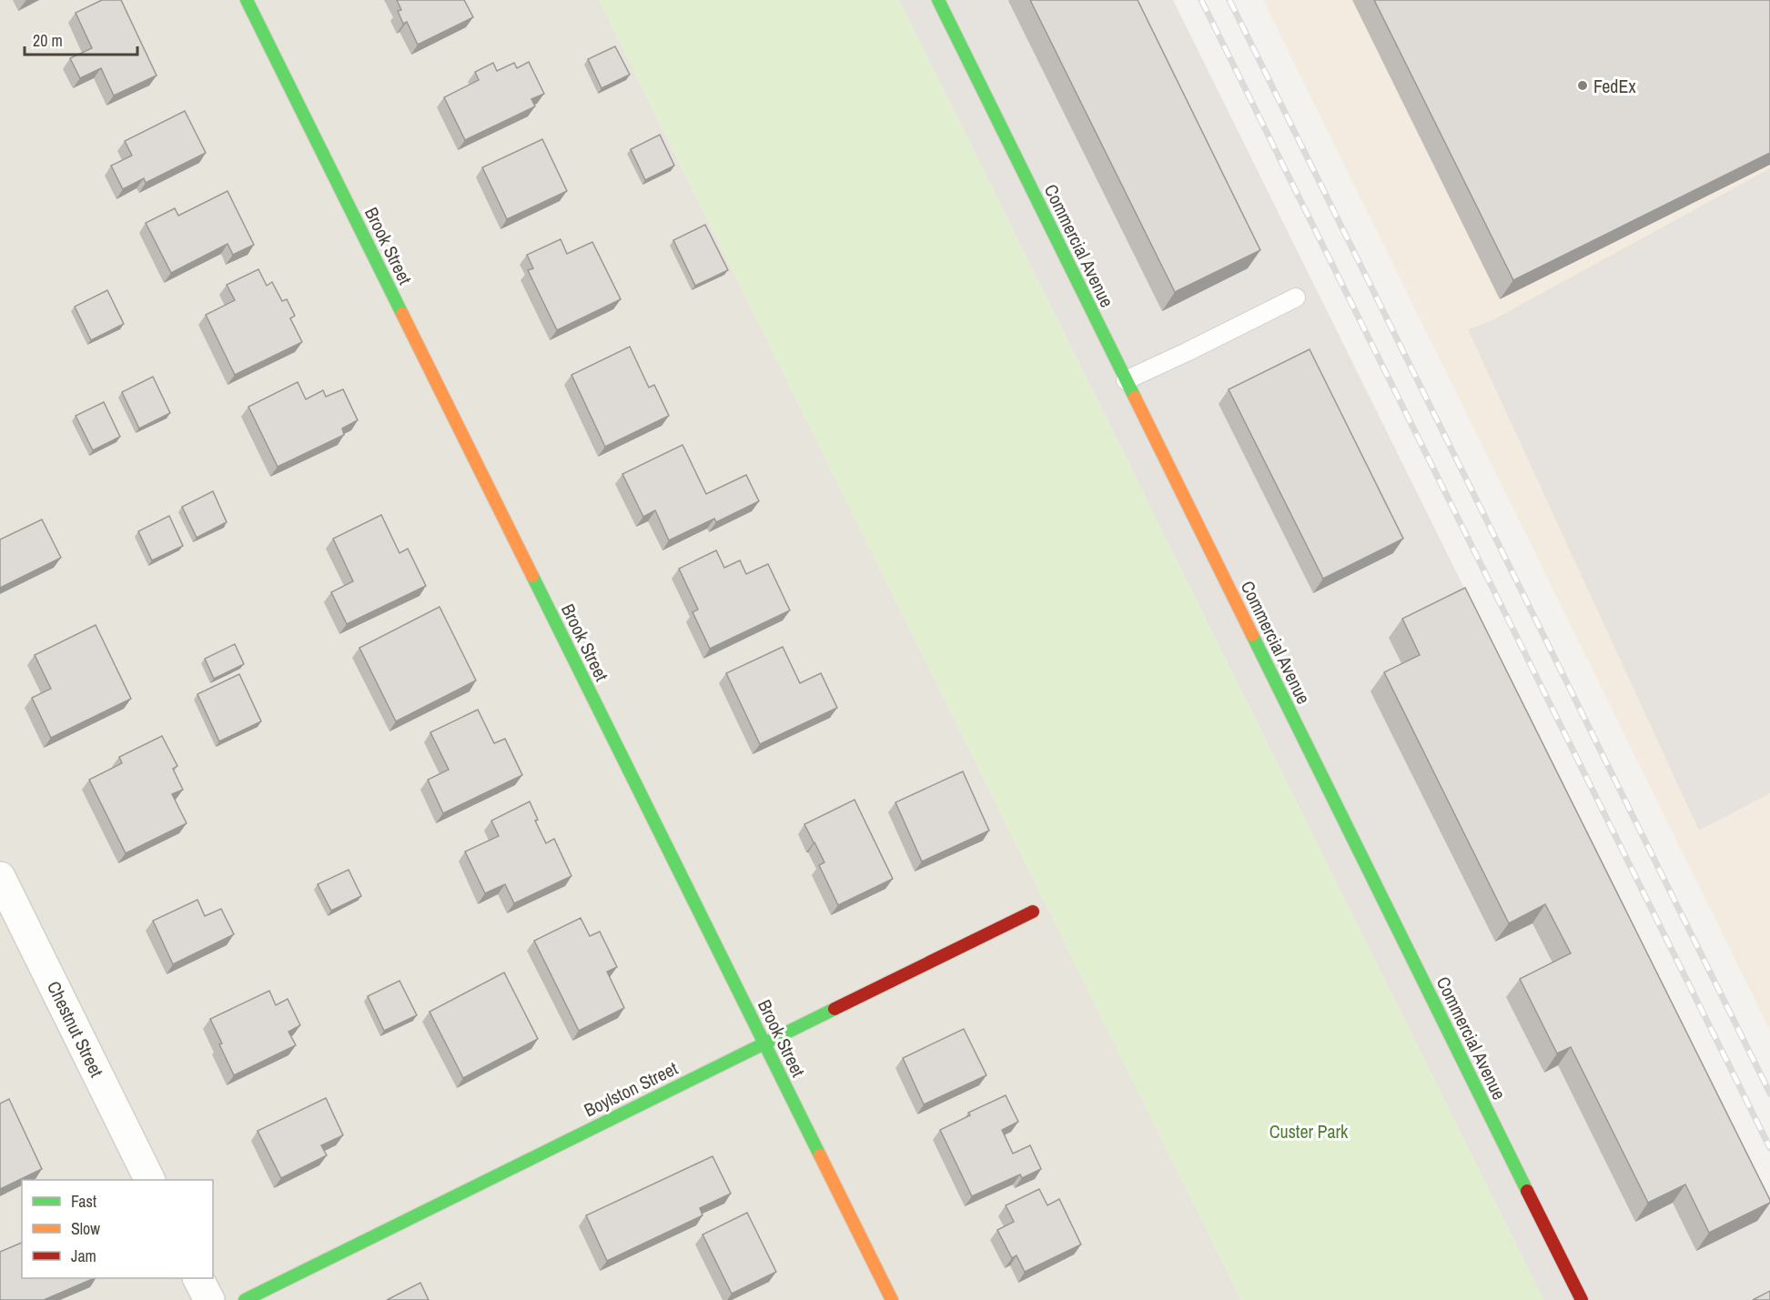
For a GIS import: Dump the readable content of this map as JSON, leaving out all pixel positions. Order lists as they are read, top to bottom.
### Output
{
  "streets": {
    "street": [
      "Brook Street",
      "Commercial Avenue",
      "Chestnut Street",
      "Boylston Street"
    ]
  },
  "crossings": [
    ["Brook Street", "Boylston Street"]
  ],
  "parks": ["Custer Park"],
  "places": ["FedEx"],
  "legend": ["Fast", "Slow", "Jam"],
  "scale_bar": "20 m"
}
